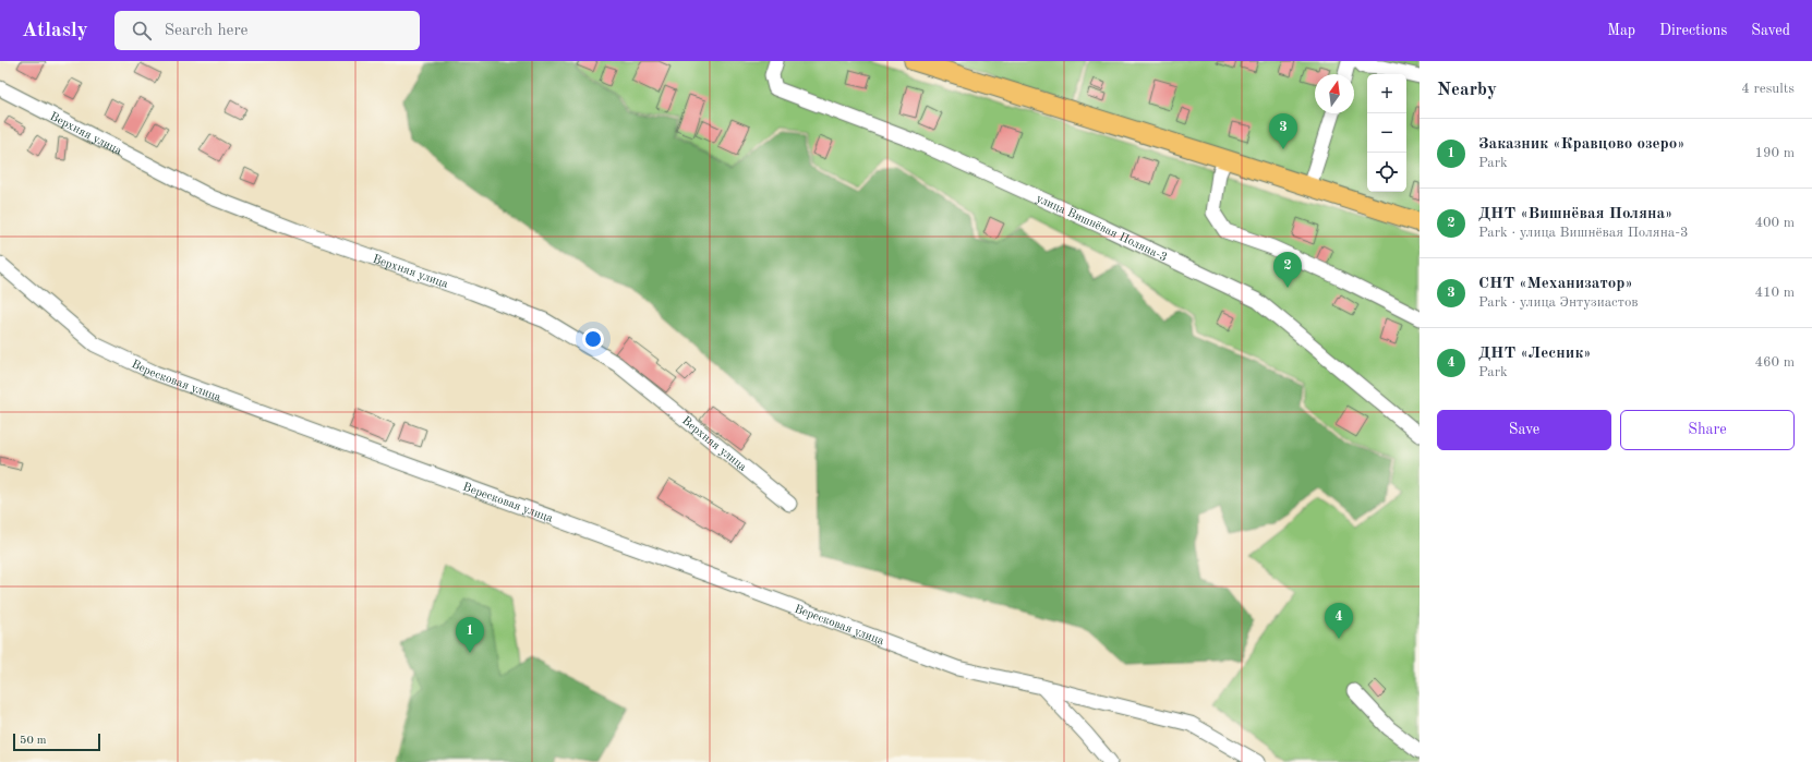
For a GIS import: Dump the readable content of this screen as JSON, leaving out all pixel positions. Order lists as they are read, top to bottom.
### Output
{
  "streets": {
    "street": ["Верхняя улица", "улица Вишнёвая Поляна-3", "Вересковая улица"]
  },
  "scale_bar": "50 m",
  "north": "top",
  "page": {
    "header": "Atlasly",
    "search": "Search here",
    "nav": ["Map", "Directions", "Saved"],
    "heading": ["Nearby", "4 results"],
    "map_buttons": ["+", "−"],
    "pins": [
      "3",
      "2",
      "4",
      "1"
    ],
    "list": [
      {
        "mark": "1",
        "name": "Заказник «Кравцово озеро»",
        "note": "Park",
        "value": "190 m"
      },
      {
        "mark": "2",
        "name": "ДНТ «Вишнёвая Поляна»",
        "note": "Park · улица Вишнёвая Поляна-3",
        "value": "400 m"
      },
      {
        "mark": "3",
        "name": "СНТ «Механизатор»",
        "note": "Park · улица Энтузиастов",
        "value": "410 m"
      },
      {
        "mark": "4",
        "name": "ДНТ «Лесник»",
        "note": "Park",
        "value": "460 m"
      }
    ],
    "buttons": ["Save", "Share"],
    "scale": "50 m"
  }
}
